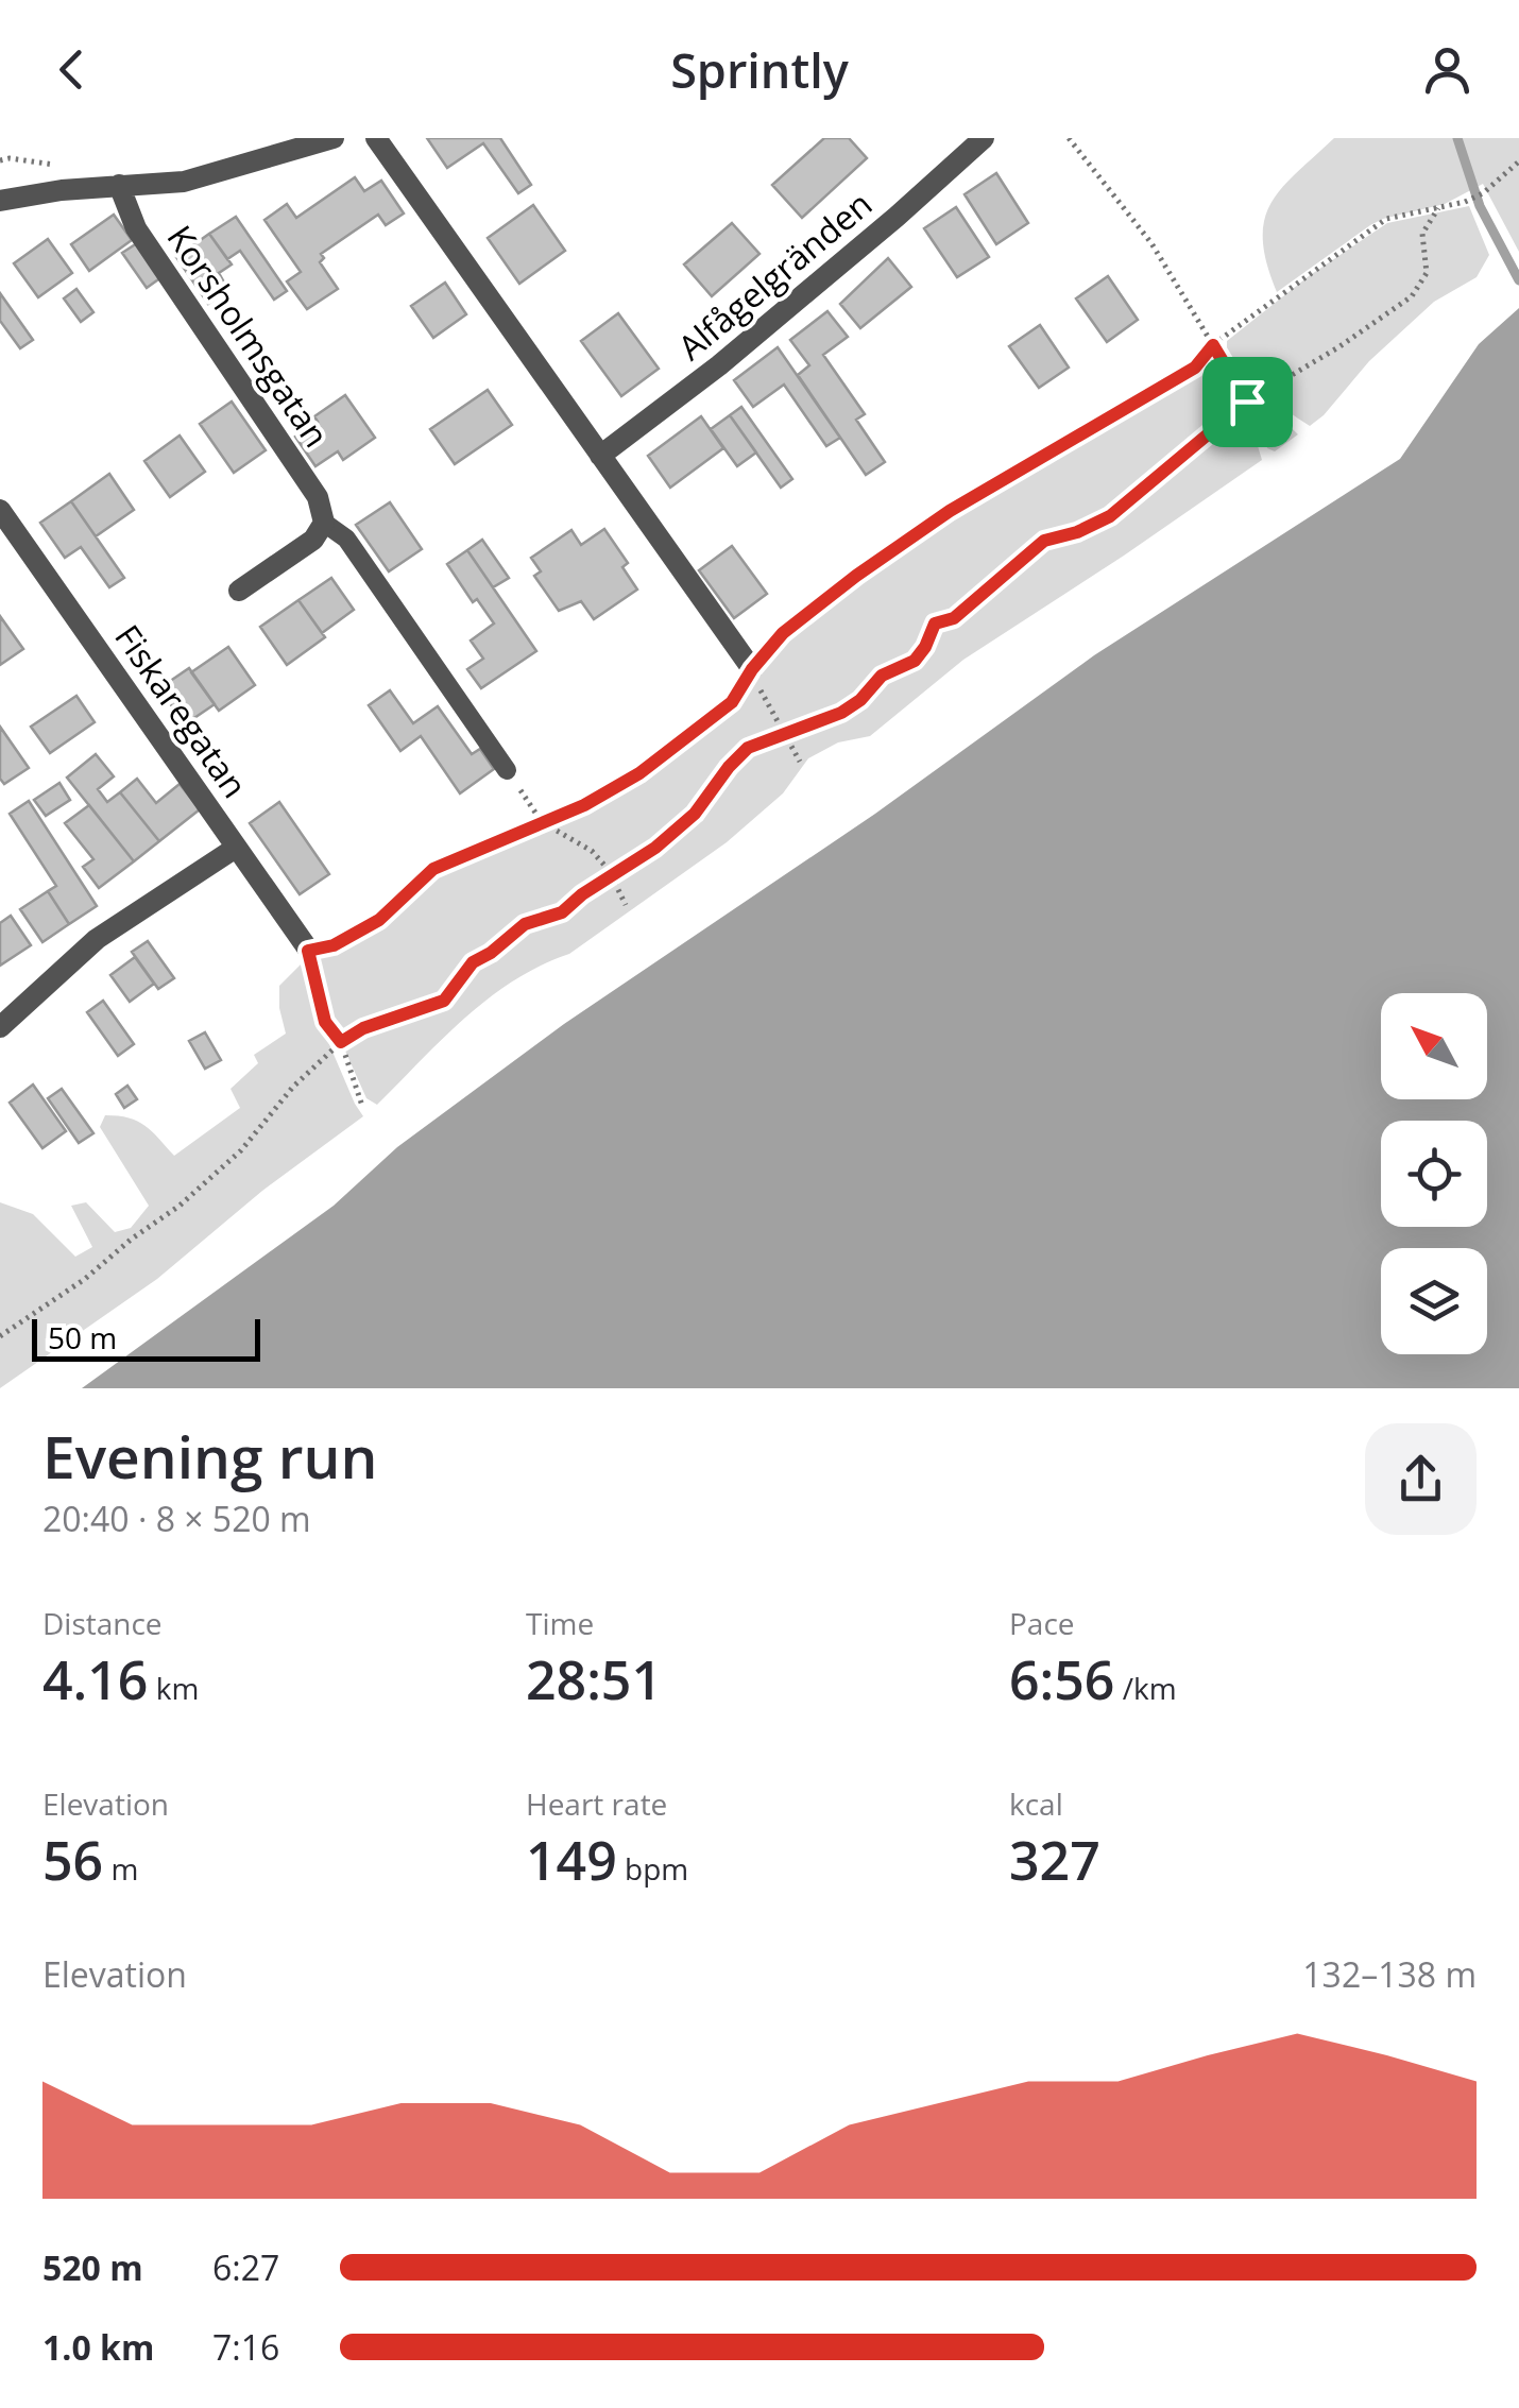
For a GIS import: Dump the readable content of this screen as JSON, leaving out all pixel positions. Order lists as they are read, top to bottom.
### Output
{
  "streets": {
    "street": ["Alfågelgränden", "Korsholmsgatan", "Fiskaregatan"]
  },
  "scale_bar": "50 m",
  "north": "top left",
  "page": {
    "header": "Sprintly",
    "scale": "50 m",
    "heading": ["Evening run", "20:40 · 8 × 520 m"],
    "stats": [
      ["Distance", "4.16 km"],
      ["Time", "28:51"],
      ["Pace", "6:56 /km"],
      ["Elevation", "56 m"],
      ["Heart rate", "149 bpm"],
      ["kcal", "327"]
    ],
    "chart": ["Elevation", "132–138 m"],
    "list": [
      {
        "name": "520 m",
        "note": "6:27"
      },
      {
        "name": "1.0 km",
        "note": "7:16"
      }
    ]
  }
}
